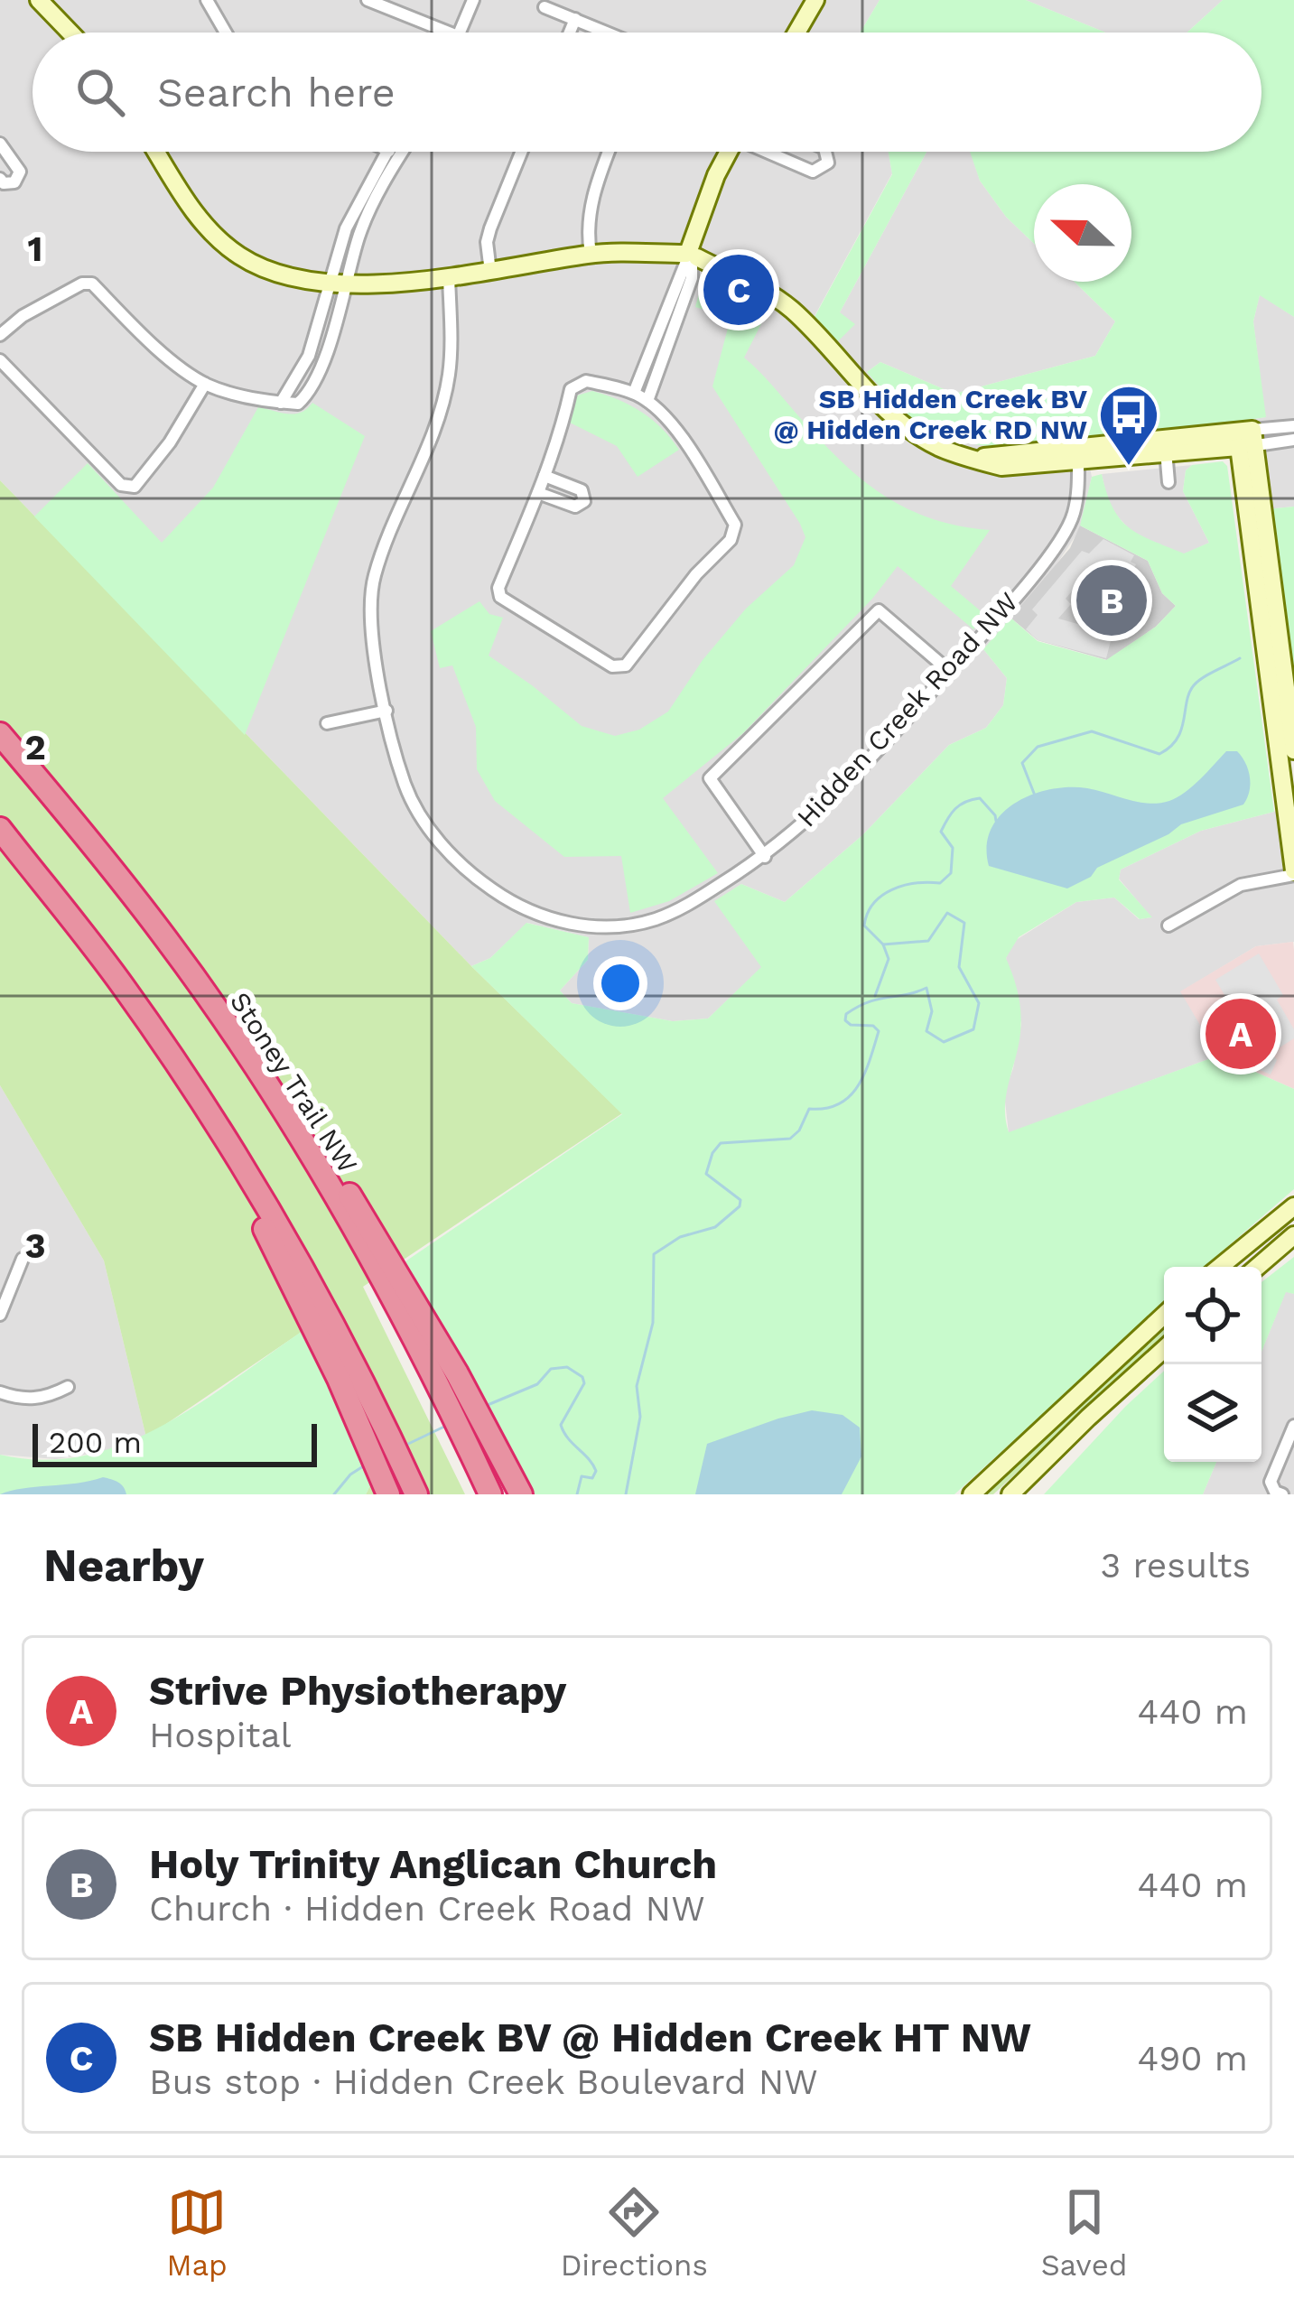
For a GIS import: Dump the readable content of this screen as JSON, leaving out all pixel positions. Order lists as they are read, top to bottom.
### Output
{
  "streets": {
    "highway": ["Stoney Trail NW"],
    "street": ["Hidden Creek Road NW"]
  },
  "places": {
    "bus stop": ["SB Hidden Creek BV @ Hidden Creek RD NW"]
  },
  "scale_bar": "200 m",
  "north": "left",
  "page": {
    "search": "Search here",
    "pins": ["C", "B", "A"],
    "scale": "200 m",
    "heading": ["Nearby", "3 results"],
    "list": [
      {
        "mark": "A",
        "name": "Strive Physiotherapy",
        "note": "Hospital",
        "value": "440 m"
      },
      {
        "mark": "B",
        "name": "Holy Trinity Anglican Church",
        "note": "Church · Hidden Creek Road NW",
        "value": "440 m"
      },
      {
        "mark": "C",
        "name": "SB Hidden Creek BV @ Hidden Creek HT NW",
        "note": "Bus stop · Hidden Creek Boulevard NW",
        "value": "490 m"
      }
    ],
    "nav": ["Map", "Directions", "Saved"]
  },
  "grid": {
    "rows": ["1", "2", "3"]
  }
}
